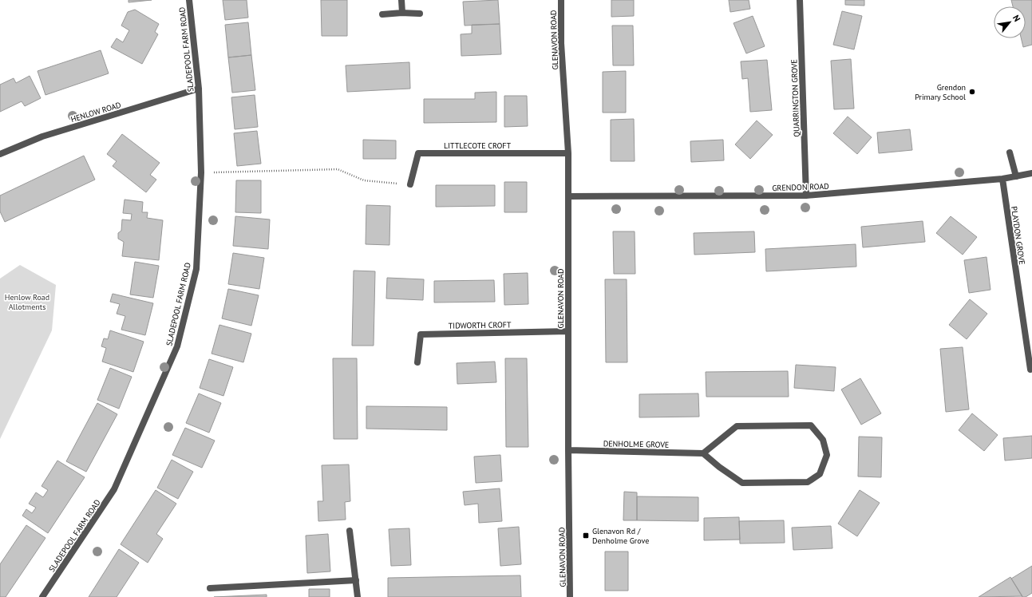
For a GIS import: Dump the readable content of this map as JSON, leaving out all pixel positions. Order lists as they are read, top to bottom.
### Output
{
  "streets": {
    "street": [
      "GLENAVON ROAD",
      "SLADEPOOL FARM ROAD",
      "QUARRINGTON GROVE",
      "HENLOW ROAD",
      "LITTLECOTE CROFT",
      "GRENDON ROAD",
      "PLAYDON GROVE",
      "TIDWORTH CROFT",
      "DENHOLME GROVE"
    ]
  },
  "crossings": [
    ["GLENAVON ROAD", "LITTLECOTE CROFT"],
    ["GLENAVON ROAD", "GRENDON ROAD"],
    ["GLENAVON ROAD", "TIDWORTH CROFT"],
    ["GLENAVON ROAD", "DENHOLME GROVE"],
    ["SLADEPOOL FARM ROAD", "HENLOW ROAD"],
    ["QUARRINGTON GROVE", "GRENDON ROAD"],
    ["GRENDON ROAD", "PLAYDON GROVE"]
  ],
  "parks": ["Henlow Road Allotments"],
  "places": {
    "other": ["Grendon Primary School"],
    "transit": ["Glenavon Rd / Denholme Grove"]
  },
  "north": "top right"
}
